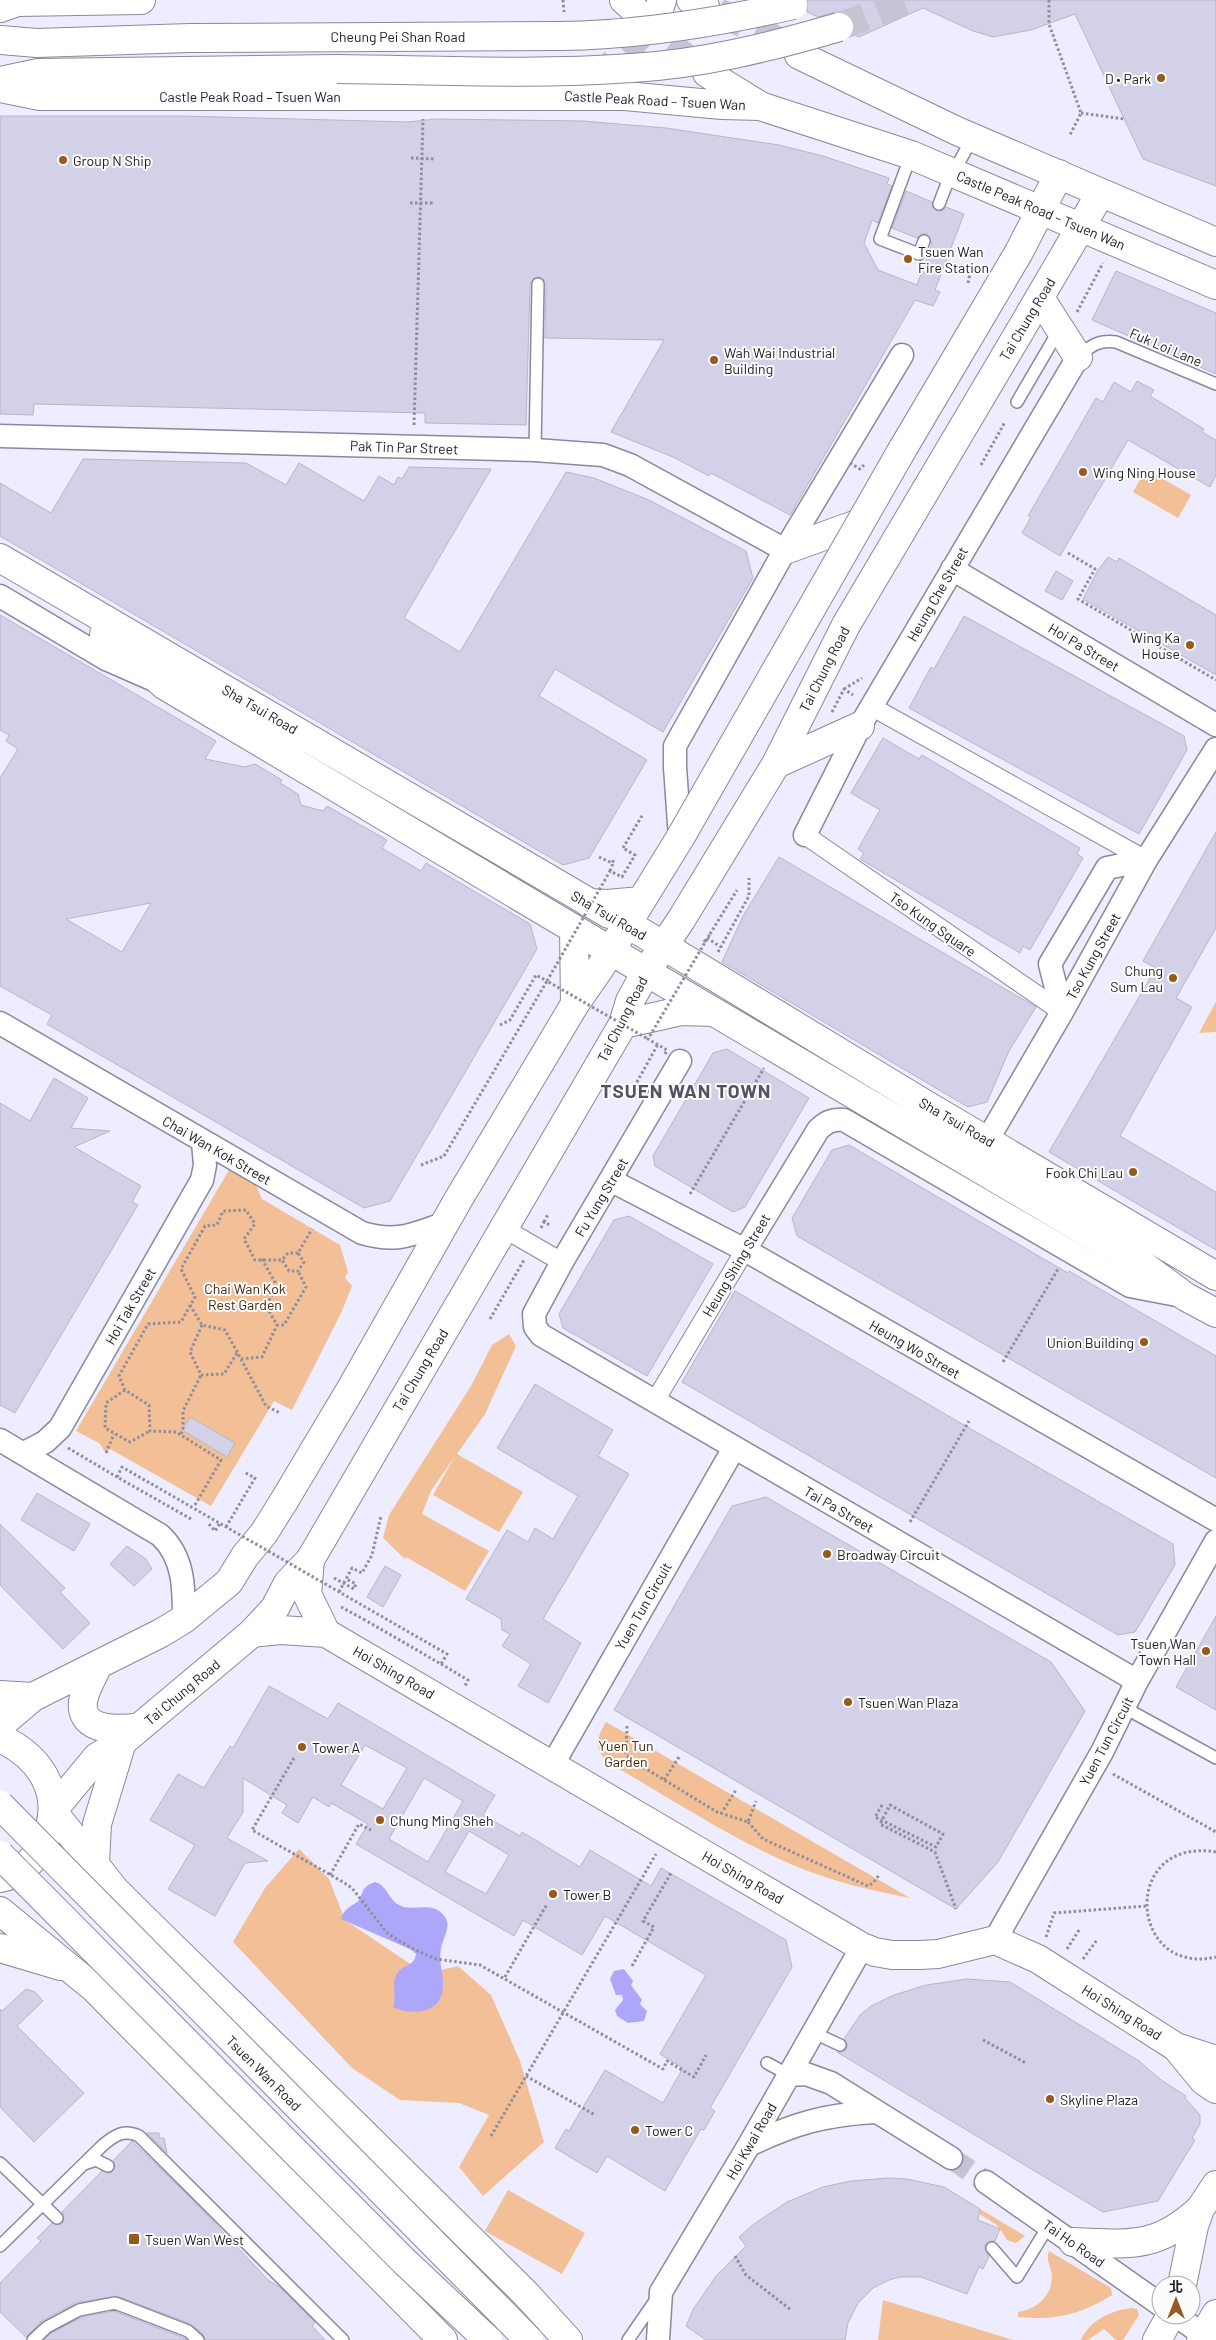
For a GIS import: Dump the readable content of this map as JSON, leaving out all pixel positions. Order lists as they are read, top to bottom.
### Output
{
  "streets": {
    "main road": [
      "Cheung Pei Shan Road",
      "Castle Peak Road – Tsuen Wan",
      "Tai Chung Road",
      "Sha Tsui Road",
      "Hoi Shing Road",
      "Tsuen Wan Road"
    ],
    "street": [
      "Pak Tin Par Street",
      "Heung Che Street",
      "Hoi Pa Street",
      "Tso Kung Square",
      "Tso Kung Street",
      "Chai Wan Kok Street",
      "Fu Yung Street",
      "Heung Shing Street",
      "Hoi Tak Street",
      "Heung Wo Street",
      "Tai Pa Street",
      "Yuen Tun Circuit",
      "Hoi Kwai Road",
      "Tai Ho Road"
    ],
    "lane": ["Fuk Loi Lane"]
  },
  "crossings": [
    ["Castle Peak Road – Tsuen Wan", "Tai Chung Road"],
    ["Tai Chung Road", "Sha Tsui Road"],
    ["Tai Chung Road", "Hoi Shing Road"],
    ["Fuk Loi Lane", "Heung Che Street"],
    ["Heung Che Street", "Hoi Pa Street"],
    ["Heung Che Street", "Tso Kung Square"],
    ["Sha Tsui Road", "Tso Kung Street"],
    ["Sha Tsui Road", "Heung Shing Street"],
    ["Tso Kung Square", "Tso Kung Street"],
    ["Chai Wan Kok Street", "Hoi Tak Street"],
    ["Fu Yung Street", "Heung Wo Street"],
    ["Fu Yung Street", "Tai Pa Street"],
    ["Heung Shing Street", "Heung Wo Street"],
    ["Heung Shing Street", "Tai Pa Street"],
    ["Tai Pa Street", "Yuen Tun Circuit"],
    ["Yuen Tun Circuit", "Hoi Shing Road"],
    ["Hoi Shing Road", "Hoi Kwai Road"]
  ],
  "districts": ["TSUEN WAN TOWN"],
  "parks": ["Chai Wan Kok Rest Garden", "Yuen Tun Garden"],
  "places": {
    "other": [
      "D • Park",
      "Group N Ship",
      "Tsuen Wan Fire Station",
      "Wah Wai Industrial Building",
      "Wing Ning House",
      "Wing Ka House",
      "Chung Sum Lau",
      "Fook Chi Lau",
      "Union Building",
      "Broadway Circuit",
      "Tsuen Wan Town Hall",
      "Tsuen Wan Plaza",
      "Tower A",
      "Chung Ming Sheh",
      "Tower B",
      "Skyline Plaza",
      "Tower C"
    ],
    "transit": ["Tsuen Wan West"]
  },
  "north": "top"
}
